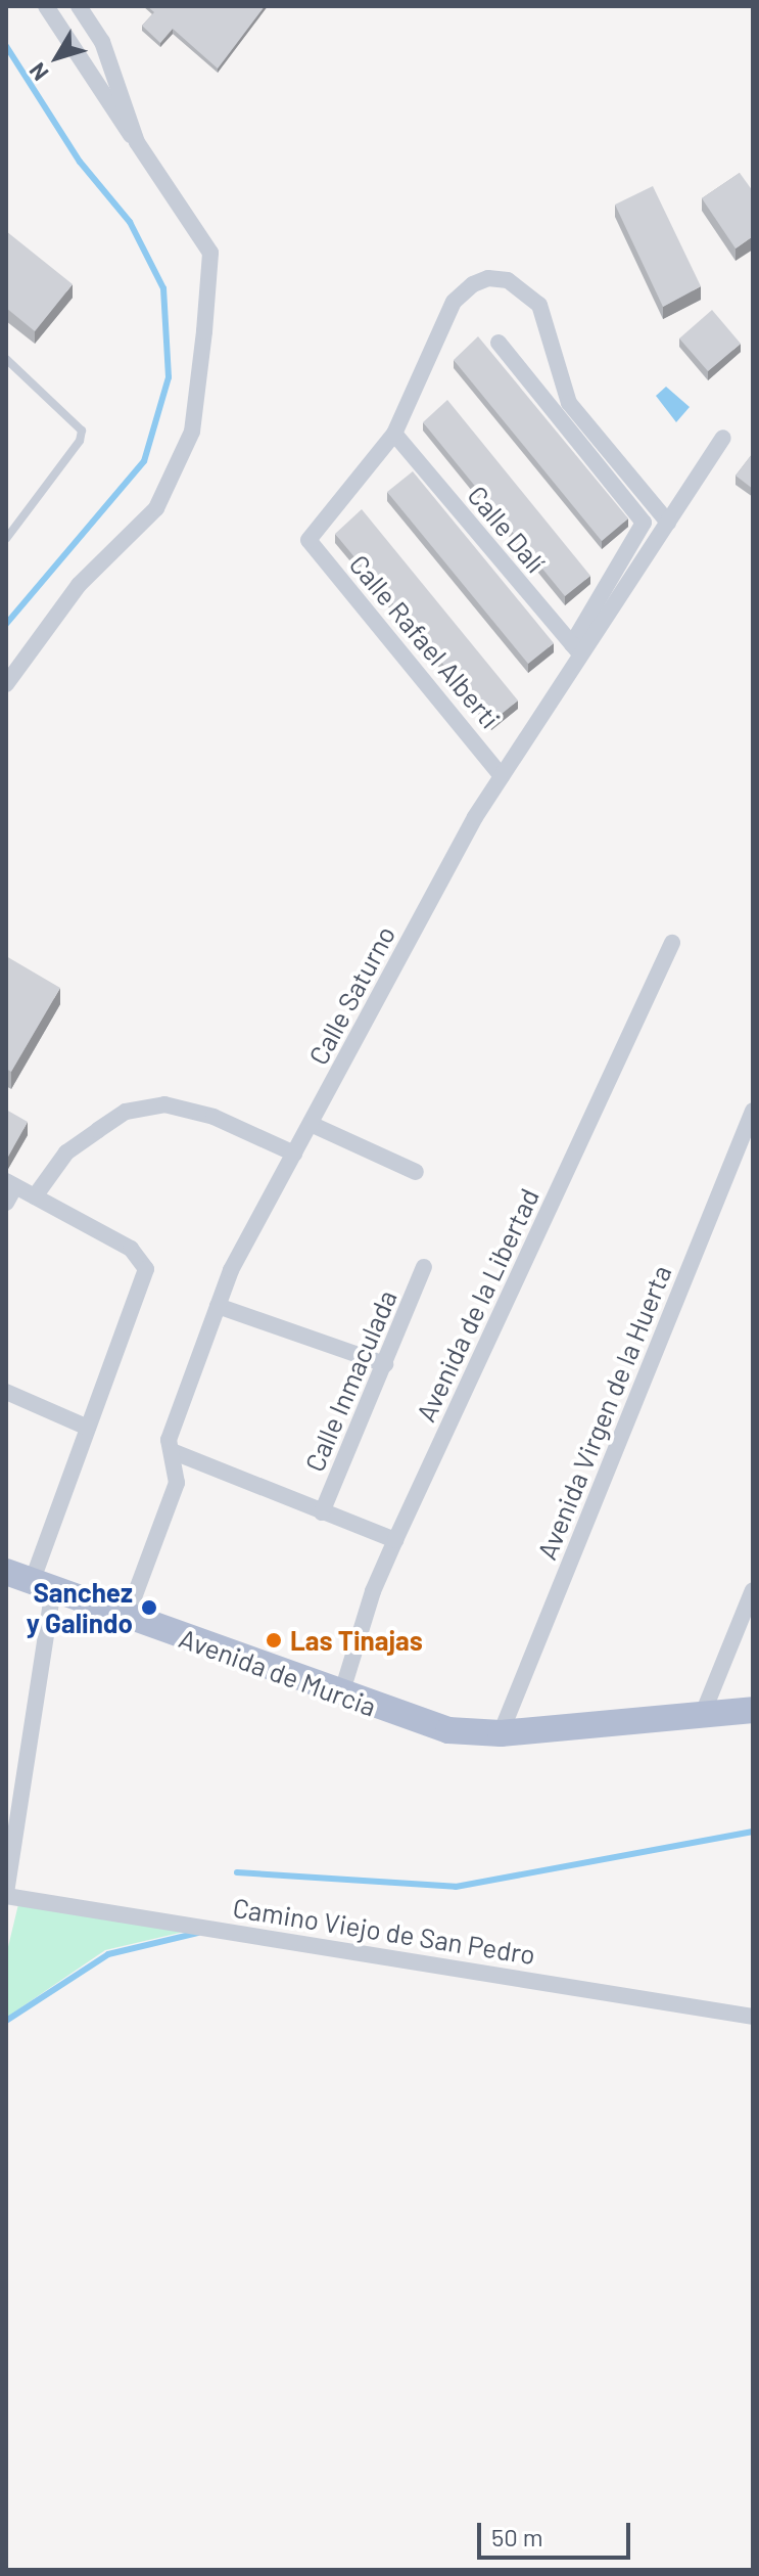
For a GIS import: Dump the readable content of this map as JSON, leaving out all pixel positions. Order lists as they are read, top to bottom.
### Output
{
  "streets": {
    "main road": ["Avenida de Murcia"],
    "street": [
      "Calle Dalí",
      "Calle Rafael Alberti",
      "Calle Saturno",
      "Avenida de la Libertad",
      "Calle Inmaculada",
      "Avenida Virgen de la Huerta",
      "Camino Viejo de San Pedro"
    ]
  },
  "crossings": [
    ["Calle Dalí", "Calle Rafael Alberti"],
    ["Calle Dalí", "Calle Saturno"],
    ["Calle Rafael Alberti", "Calle Saturno"],
    ["Calle Saturno", "Avenida de Murcia"],
    ["Avenida de la Libertad", "Avenida de Murcia"],
    ["Avenida Virgen de la Huerta", "Avenida de Murcia"]
  ],
  "places": ["Sanchez y Galindo", "Las Tinajas"],
  "scale_bar": "50 m",
  "north": "bottom left"
}
